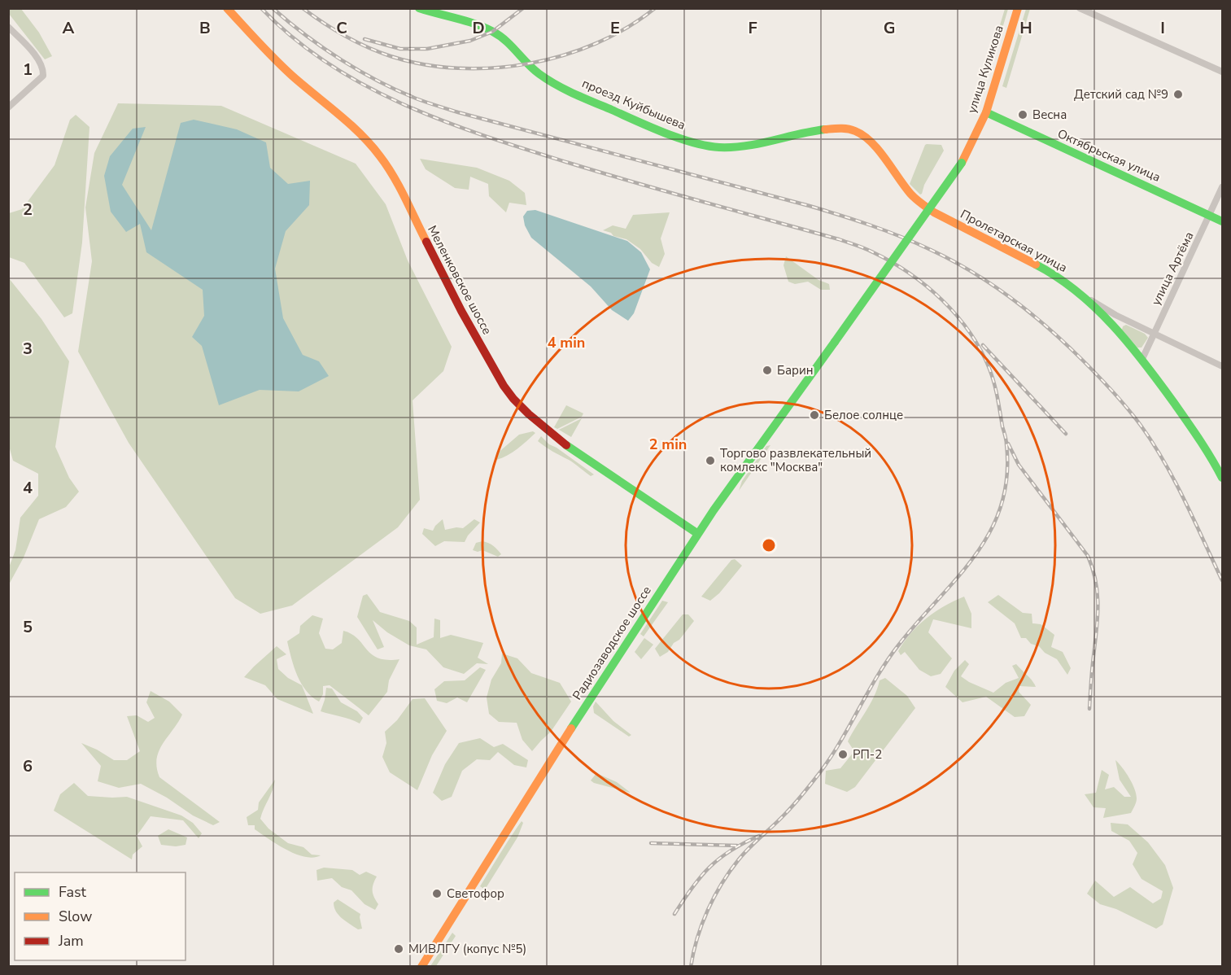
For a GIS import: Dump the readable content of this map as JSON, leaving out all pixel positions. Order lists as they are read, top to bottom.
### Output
{
  "streets": {
    "street": [
      "улица Куликова",
      "проезд Куйбышева",
      "Октябрьская улица",
      "Пролетарская улица",
      "улица Артёма",
      "Меленковское шоссе",
      "Радиозаводское шоссе"
    ]
  },
  "crossings": [
    ["улица Куликова", "Октябрьская улица"],
    ["улица Куликова", "Радиозаводское шоссе"],
    ["проезд Куйбышева", "Пролетарская улица"],
    ["Октябрьская улица", "улица Артёма"],
    ["Пролетарская улица", "улица Артёма"],
    ["Меленковское шоссе", "Радиозаводское шоссе"]
  ],
  "places": [
    "Детский сад №9",
    "Весна",
    "Барин",
    "Белое солнце",
    "Торгово развлекательный комлекс \"Москва\"",
    "РП-2",
    "Светофор",
    "МИВЛГУ (копус №5)"
  ],
  "legend": ["Fast", "Slow", "Jam"],
  "grid": {
    "columns": [
      "A",
      "B",
      "C",
      "D",
      "E",
      "F",
      "G",
      "H",
      "I"
    ],
    "rows": [
      "1",
      "2",
      "3",
      "4",
      "5",
      "6"
    ]
  },
  "rings": ["4 min", "2 min"]
}
